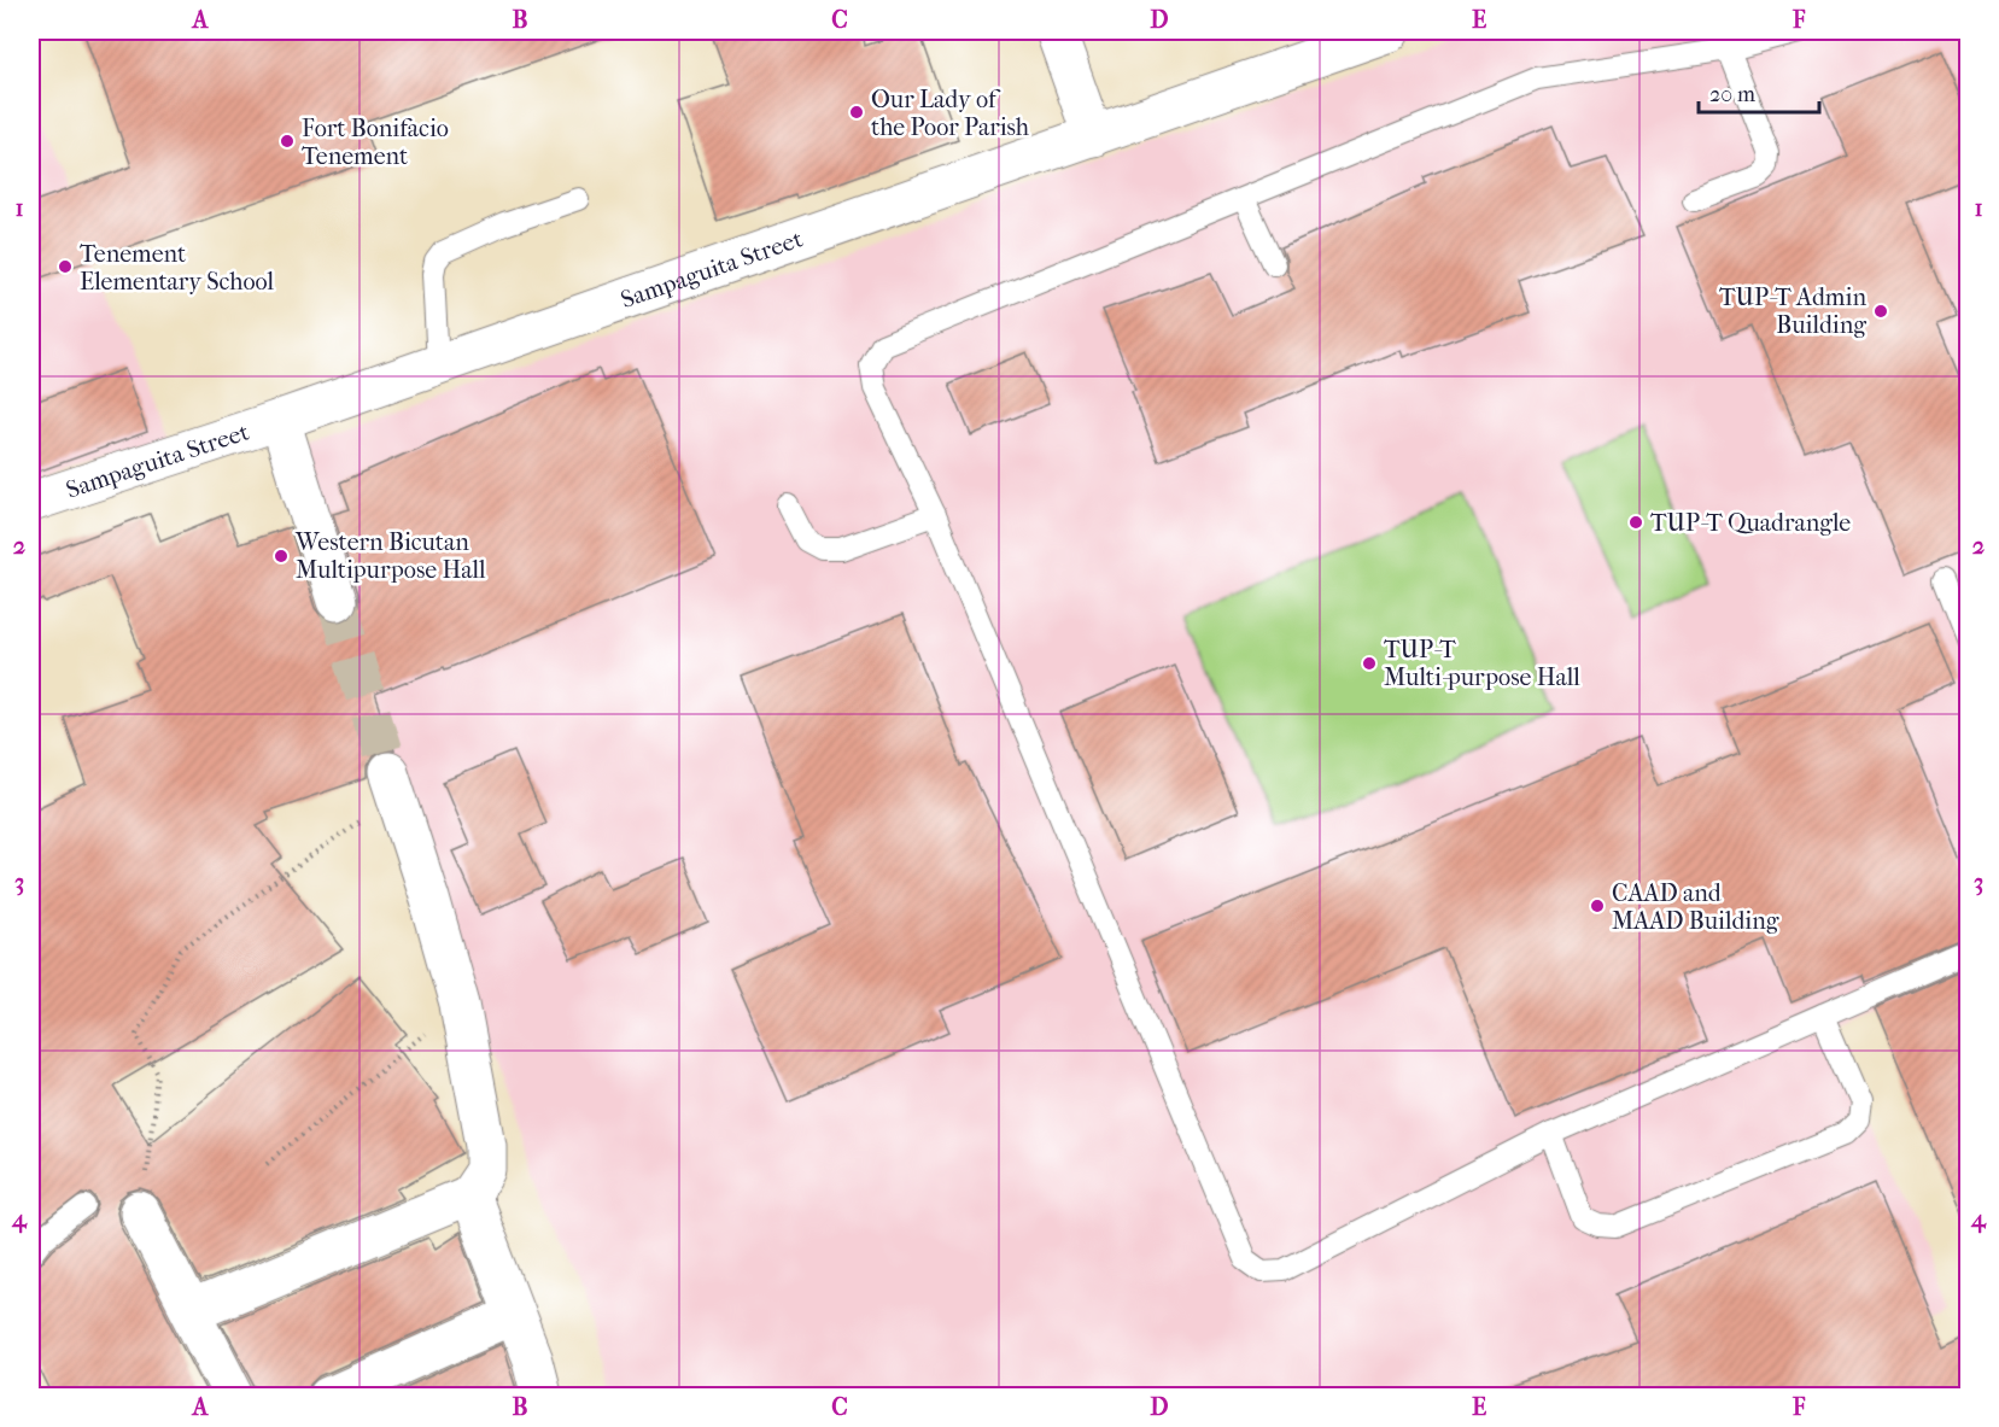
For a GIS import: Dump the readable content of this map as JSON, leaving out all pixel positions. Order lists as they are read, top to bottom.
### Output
{
  "streets": {
    "street": ["Sampaguita Street"]
  },
  "places": [
    "Our Lady of the Poor Parish",
    "Fort Bonifacio Tenement",
    "Tenement Elementary School",
    "TUP-T Admin Building",
    "TUP-T Quadrangle",
    "Western Bicutan Multipurpose Hall",
    "TUP-T Multi-purpose Hall",
    "CAAD and MAAD Building"
  ],
  "scale_bar": "20 m",
  "grid": {
    "columns": [
      "A",
      "B",
      "C",
      "D",
      "E",
      "F"
    ],
    "rows": [
      "1",
      "2",
      "3",
      "4"
    ]
  }
}
